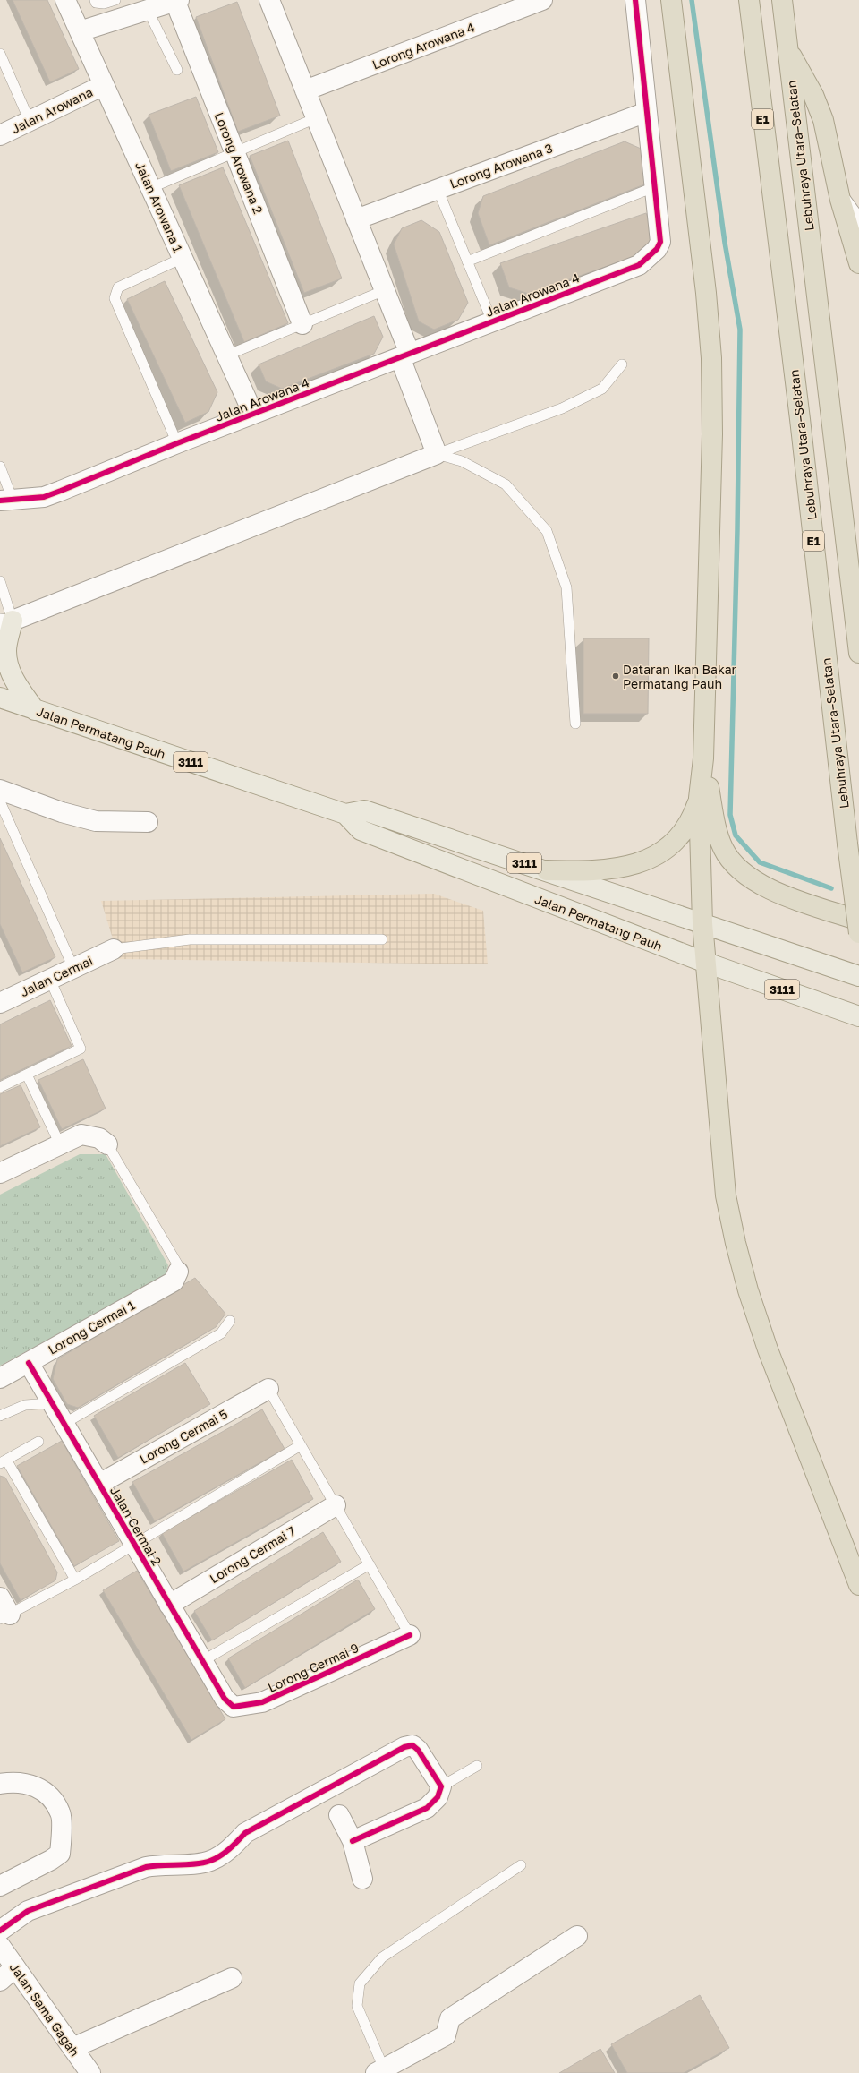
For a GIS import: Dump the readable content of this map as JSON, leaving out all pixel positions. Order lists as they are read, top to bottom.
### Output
{
  "streets": {
    "highway": ["E1", "Lebuhraya Utara–Selatan"],
    "main road": ["Jalan Permatang Pauh", "3111"],
    "street": [
      "Lorong Arowana 4",
      "Jalan Arowana",
      "Lorong Arowana 2",
      "Lorong Arowana 3",
      "Jalan Arowana 1",
      "Jalan Arowana 4",
      "Jalan Cermai",
      "Lorong Cermai 1",
      "Lorong Cermai 5",
      "Jalan Cermai 2",
      "Lorong Cermai 7",
      "Lorong Cermai 9",
      "Jalan Sama Gagah"
    ]
  },
  "crossings": [
    ["Jalan Arowana", "Jalan Arowana 1"],
    ["Lorong Arowana 3", "Jalan Arowana 4"],
    ["Jalan Arowana 1", "Jalan Arowana 4"],
    ["Lorong Cermai 1", "Jalan Cermai 2"],
    ["Lorong Cermai 5", "Jalan Cermai 2"],
    ["Jalan Cermai 2", "Lorong Cermai 7"],
    ["Jalan Cermai 2", "Lorong Cermai 9"]
  ],
  "places": ["Dataran Ikan Bakar Permatang Pauh"]
}
